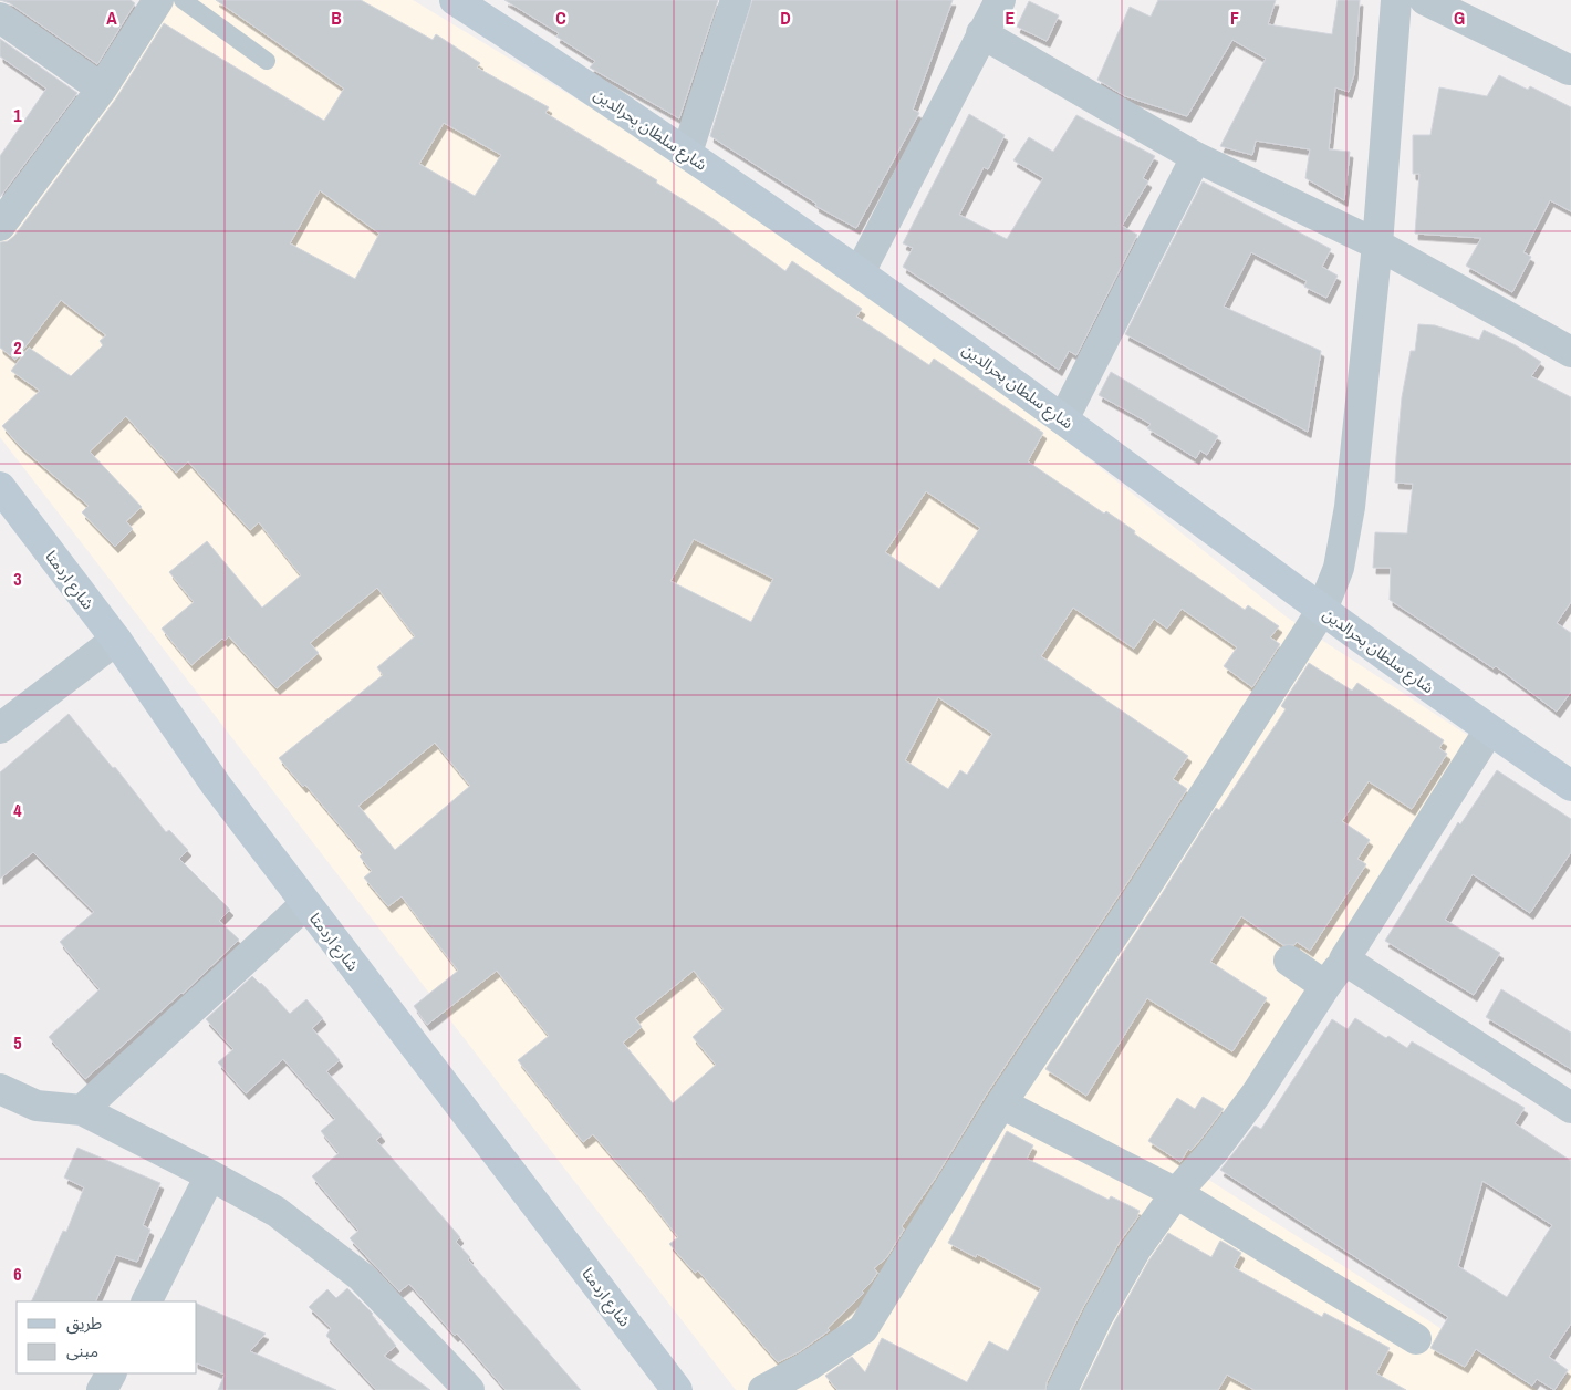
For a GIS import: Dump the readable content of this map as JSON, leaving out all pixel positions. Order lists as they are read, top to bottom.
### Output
{
  "streets": {
    "street": ["شارع سلطان بحرالدين", "شارع اردمتا"]
  },
  "legend": ["طريق", "مبنى"],
  "grid": {
    "columns": [
      "A",
      "B",
      "C",
      "D",
      "E",
      "F",
      "G"
    ],
    "rows": [
      "1",
      "2",
      "3",
      "4",
      "5",
      "6"
    ]
  }
}
